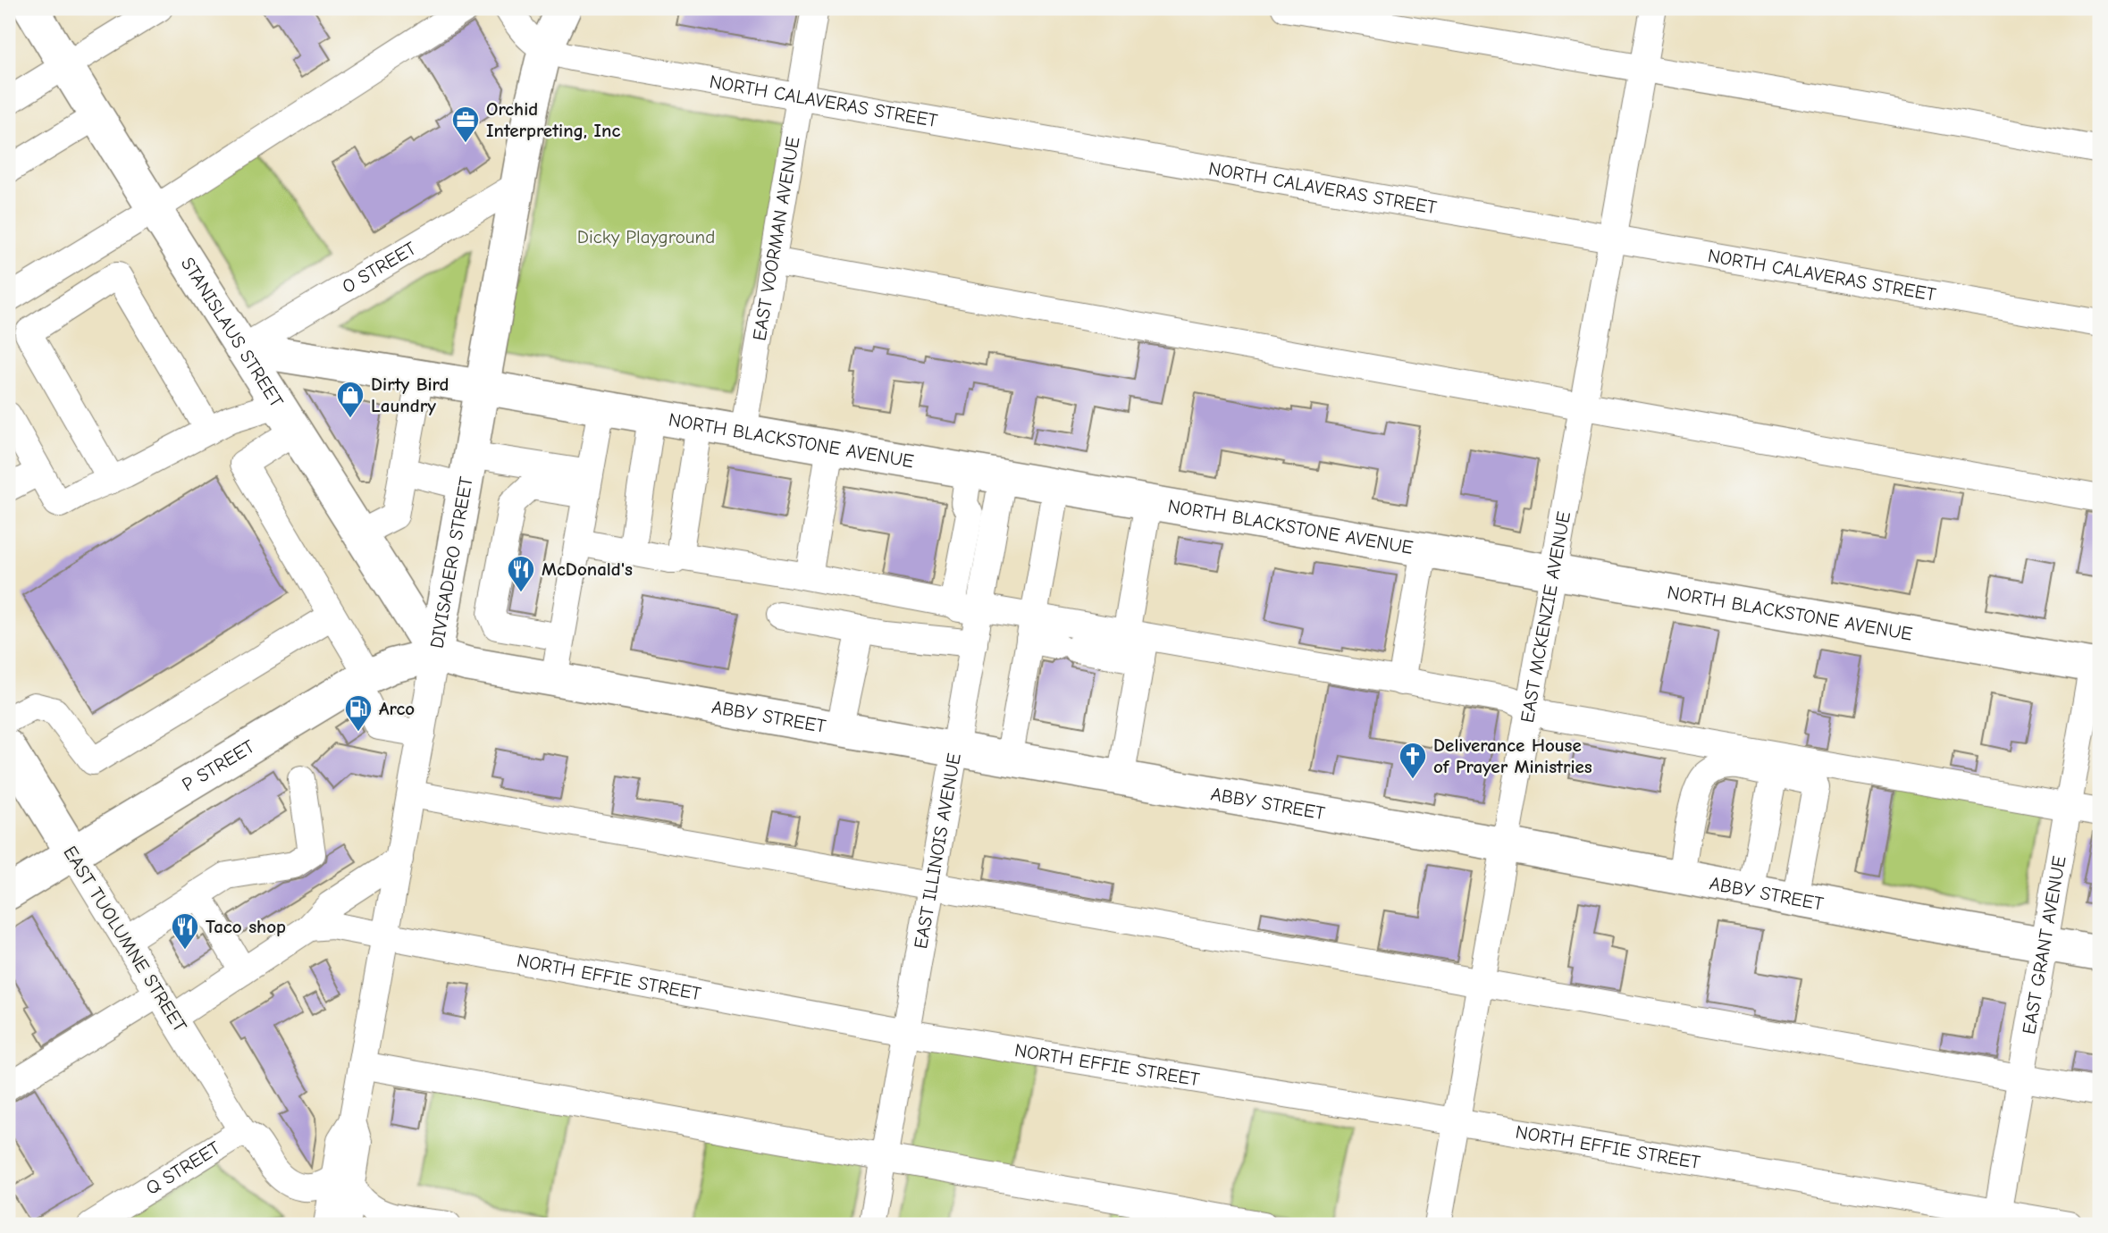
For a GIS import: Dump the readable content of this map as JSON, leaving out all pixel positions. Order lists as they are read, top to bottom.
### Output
{
  "streets": {
    "main road": [
      "STANISLAUS STREET",
      "NORTH BLACKSTONE AVENUE",
      "DIVISADERO STREET",
      "ABBY STREET",
      "P STREET",
      "EAST TUOLUMNE STREET"
    ],
    "street": [
      "NORTH CALAVERAS STREET",
      "EAST VOORMAN AVENUE",
      "O STREET",
      "EAST MCKENZIE AVENUE",
      "EAST ILLINOIS AVENUE",
      "EAST GRANT AVENUE",
      "NORTH EFFIE STREET",
      "Q STREET"
    ]
  },
  "crossings": [
    ["NORTH CALAVERAS STREET", "EAST VOORMAN AVENUE"],
    ["NORTH CALAVERAS STREET", "DIVISADERO STREET"],
    ["NORTH CALAVERAS STREET", "EAST MCKENZIE AVENUE"],
    ["EAST VOORMAN AVENUE", "NORTH BLACKSTONE AVENUE"],
    ["O STREET", "STANISLAUS STREET"],
    ["O STREET", "NORTH BLACKSTONE AVENUE"],
    ["O STREET", "DIVISADERO STREET"],
    ["STANISLAUS STREET", "NORTH BLACKSTONE AVENUE"],
    ["STANISLAUS STREET", "DIVISADERO STREET"],
    ["STANISLAUS STREET", "ABBY STREET"],
    ["STANISLAUS STREET", "P STREET"],
    ["NORTH BLACKSTONE AVENUE", "DIVISADERO STREET"],
    ["NORTH BLACKSTONE AVENUE", "EAST MCKENZIE AVENUE"],
    ["NORTH BLACKSTONE AVENUE", "EAST ILLINOIS AVENUE"],
    ["NORTH BLACKSTONE AVENUE", "EAST GRANT AVENUE"],
    ["DIVISADERO STREET", "ABBY STREET"],
    ["DIVISADERO STREET", "P STREET"],
    ["DIVISADERO STREET", "EAST TUOLUMNE STREET"],
    ["DIVISADERO STREET", "NORTH EFFIE STREET"],
    ["EAST MCKENZIE AVENUE", "ABBY STREET"],
    ["EAST MCKENZIE AVENUE", "NORTH EFFIE STREET"],
    ["ABBY STREET", "P STREET"],
    ["ABBY STREET", "EAST ILLINOIS AVENUE"],
    ["ABBY STREET", "EAST GRANT AVENUE"],
    ["P STREET", "EAST TUOLUMNE STREET"],
    ["EAST ILLINOIS AVENUE", "NORTH EFFIE STREET"],
    ["EAST TUOLUMNE STREET", "Q STREET"],
    ["EAST GRANT AVENUE", "NORTH EFFIE STREET"]
  ],
  "parks": ["Dicky Playground"],
  "places": {
    "office": ["Orchid Interpreting, Inc"],
    "shop": ["Dirty Bird Laundry"],
    "restaurant": ["McDonald's", "Taco shop"],
    "fuel station": ["Arco"],
    "church": ["Deliverance House of Prayer Ministries"]
  }
}
